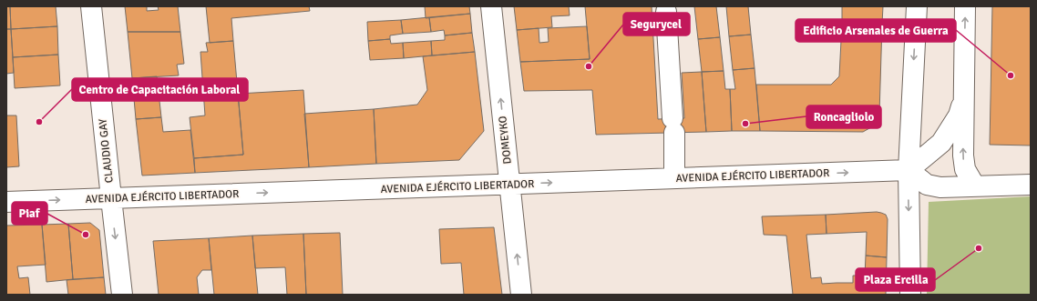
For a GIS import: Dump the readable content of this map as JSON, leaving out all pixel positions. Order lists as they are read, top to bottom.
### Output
{
  "streets": {
    "street": ["DOMEYKO", "CLAUDIO GAY", "AVENIDA EJÉRCITO LIBERTADOR"]
  },
  "crossings": [
    ["DOMEYKO", "AVENIDA EJÉRCITO LIBERTADOR"],
    ["CLAUDIO GAY", "AVENIDA EJÉRCITO LIBERTADOR"]
  ],
  "one_way": ["AVENIDA EJÉRCITO LIBERTADOR"],
  "places": [
    "Segurycel",
    "Edificio Arsenales de Guerra",
    "Centro de Capacitación Laboral",
    "Roncagliolo",
    "Piaf",
    "Plaza Ercilla"
  ]
}
